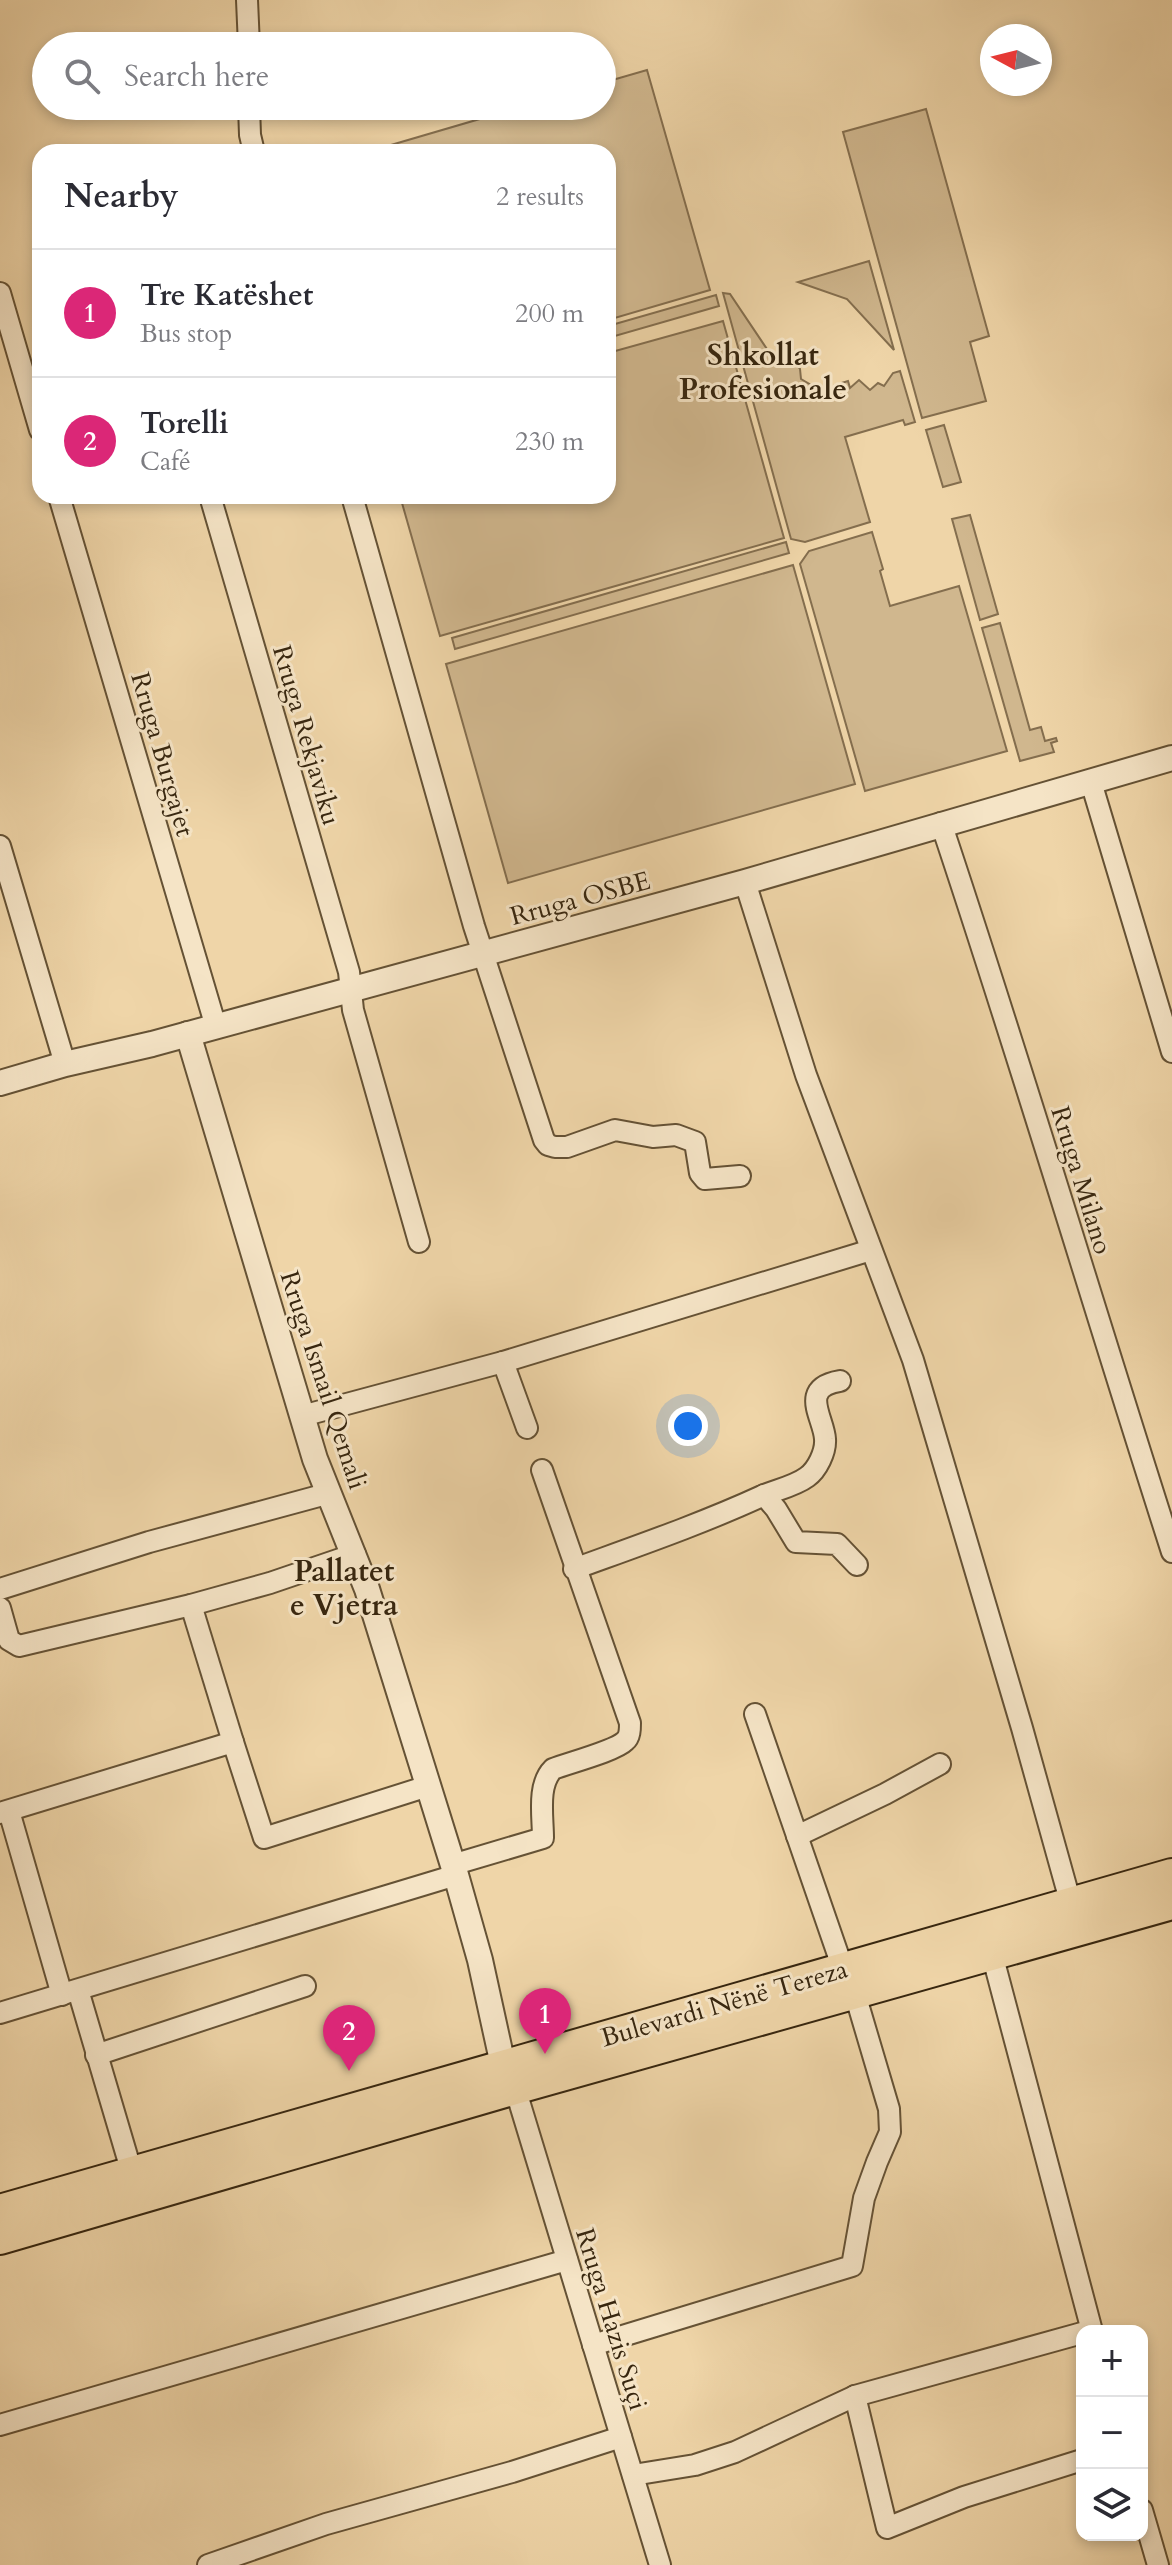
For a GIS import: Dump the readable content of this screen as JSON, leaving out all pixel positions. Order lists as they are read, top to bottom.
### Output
{
  "streets": {
    "main road": ["Bulevardi Nënë Tereza"],
    "street": [
      "Rruga Rekjaviku",
      "Rruga Burgajet",
      "Rruga OSBE",
      "Rruga Milano",
      "Rruga Ismail Qemali",
      "Rruga Hazis Suçi"
    ]
  },
  "crossings": [
    ["Rruga Rekjaviku", "Rruga OSBE"],
    ["Rruga Burgajet", "Rruga OSBE"],
    ["Rruga OSBE", "Rruga Milano"],
    ["Rruga OSBE", "Rruga Ismail Qemali"],
    ["Rruga Ismail Qemali", "Bulevardi Nënë Tereza"],
    ["Rruga Ismail Qemali", "Rruga Hazis Suçi"],
    ["Bulevardi Nënë Tereza", "Rruga Hazis Suçi"]
  ],
  "districts": ["Shkollat Profesionale", "Pallatet e Vjetra"],
  "north": "left",
  "page": {
    "search": "Search here",
    "heading": ["Nearby", "2 results"],
    "list": [
      {
        "mark": "1",
        "name": "Tre Katëshet",
        "note": "Bus stop",
        "value": "200 m"
      },
      {
        "mark": "2",
        "name": "Torelli",
        "note": "Café",
        "value": "230 m"
      }
    ],
    "pins": ["1", "2"],
    "map_buttons": ["+", "−"]
  }
}
